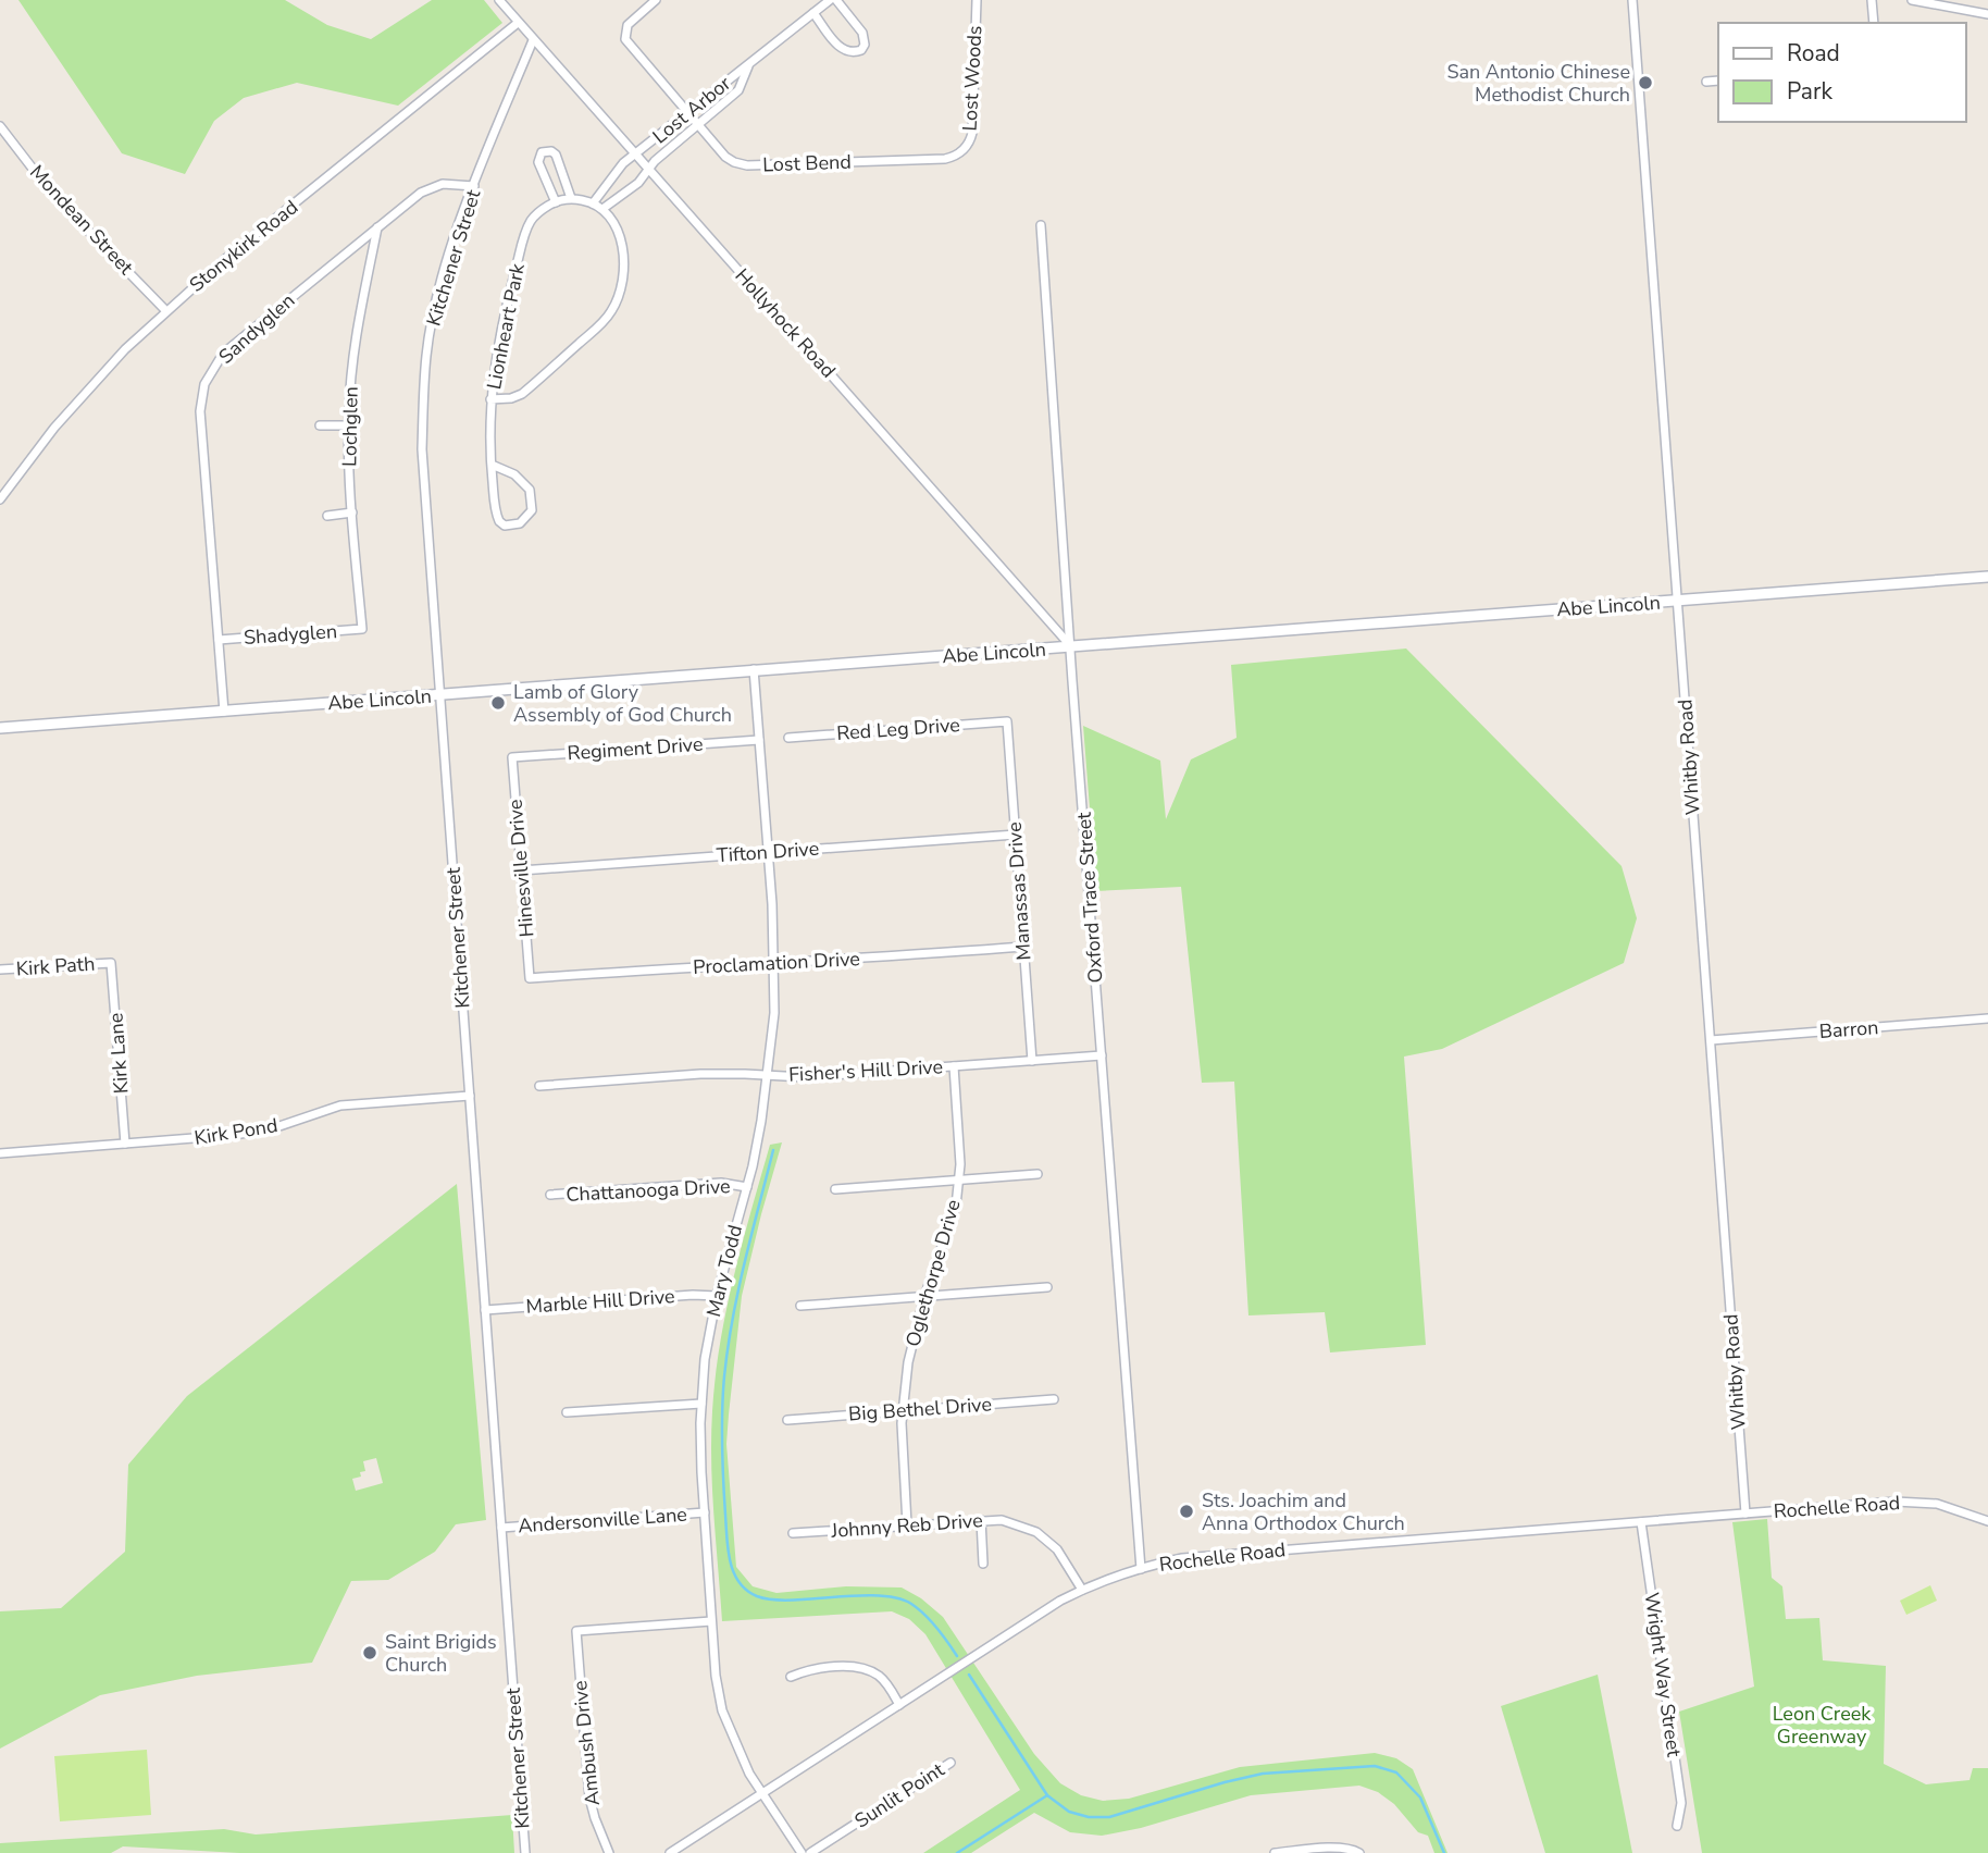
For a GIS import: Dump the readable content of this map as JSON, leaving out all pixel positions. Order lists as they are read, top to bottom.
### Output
{
  "streets": {
    "street": [
      "Lost Woods",
      "Lost Arbor",
      "Lost Bend",
      "Mondean Street",
      "Stonykirk Road",
      "Kitchener Street",
      "Hollyhock Road",
      "Lionheart Park",
      "Sandyglen",
      "Lochglen",
      "Abe Lincoln",
      "Shadyglen",
      "Red Leg Drive",
      "Regiment Drive",
      "Whitby Road",
      "Tifton Drive",
      "Hinesville Drive",
      "Manassas Drive",
      "Oxford Trace Street",
      "Proclamation Drive",
      "Kirk Path",
      "Barron",
      "Kirk Lane",
      "Fisher's Hill Drive",
      "Kirk Pond",
      "Chattanooga Drive",
      "Mary Todd",
      "Oglethorpe Drive",
      "Marble Hill Drive",
      "Big Bethel Drive",
      "Rochelle Road",
      "Andersonville Lane",
      "Johnny Reb Drive",
      "Wright Way Street",
      "Ambush Drive",
      "Sunlit Point"
    ]
  },
  "crossings": [
    ["Lost Woods", "Lost Bend"],
    ["Lost Arbor", "Lost Bend"],
    ["Lost Arbor", "Hollyhock Road"],
    ["Lost Arbor", "Lionheart Park"],
    ["Mondean Street", "Stonykirk Road"],
    ["Stonykirk Road", "Hollyhock Road"],
    ["Kitchener Street", "Hollyhock Road"],
    ["Kitchener Street", "Sandyglen"],
    ["Kitchener Street", "Abe Lincoln"],
    ["Kitchener Street", "Kirk Pond"],
    ["Kitchener Street", "Marble Hill Drive"],
    ["Kitchener Street", "Andersonville Lane"],
    ["Hollyhock Road", "Abe Lincoln"],
    ["Hollyhock Road", "Oxford Trace Street"],
    ["Sandyglen", "Lochglen"],
    ["Sandyglen", "Abe Lincoln"],
    ["Sandyglen", "Shadyglen"],
    ["Lochglen", "Shadyglen"],
    ["Abe Lincoln", "Whitby Road"],
    ["Abe Lincoln", "Oxford Trace Street"],
    ["Abe Lincoln", "Mary Todd"],
    ["Red Leg Drive", "Manassas Drive"],
    ["Regiment Drive", "Hinesville Drive"],
    ["Regiment Drive", "Mary Todd"],
    ["Whitby Road", "Barron"],
    ["Whitby Road", "Rochelle Road"],
    ["Tifton Drive", "Hinesville Drive"],
    ["Tifton Drive", "Manassas Drive"],
    ["Tifton Drive", "Mary Todd"],
    ["Hinesville Drive", "Proclamation Drive"],
    ["Manassas Drive", "Proclamation Drive"],
    ["Manassas Drive", "Fisher's Hill Drive"],
    ["Oxford Trace Street", "Fisher's Hill Drive"],
    ["Oxford Trace Street", "Rochelle Road"],
    ["Proclamation Drive", "Mary Todd"],
    ["Kirk Path", "Kirk Lane"],
    ["Kirk Lane", "Kirk Pond"],
    ["Fisher's Hill Drive", "Mary Todd"],
    ["Fisher's Hill Drive", "Oglethorpe Drive"],
    ["Chattanooga Drive", "Mary Todd"],
    ["Mary Todd", "Marble Hill Drive"],
    ["Mary Todd", "Rochelle Road"],
    ["Mary Todd", "Andersonville Lane"],
    ["Mary Todd", "Ambush Drive"],
    ["Oglethorpe Drive", "Big Bethel Drive"],
    ["Oglethorpe Drive", "Johnny Reb Drive"],
    ["Rochelle Road", "Johnny Reb Drive"],
    ["Rochelle Road", "Wright Way Street"]
  ],
  "parks": ["Leon Creek Greenway"],
  "places": [
    "San Antonio Chinese Methodist Church",
    "Lamb of Glory Assembly of God Church",
    "Sts. Joachim and Anna Orthodox Church",
    "Saint Brigids Church"
  ],
  "legend": ["Road", "Park"]
}
